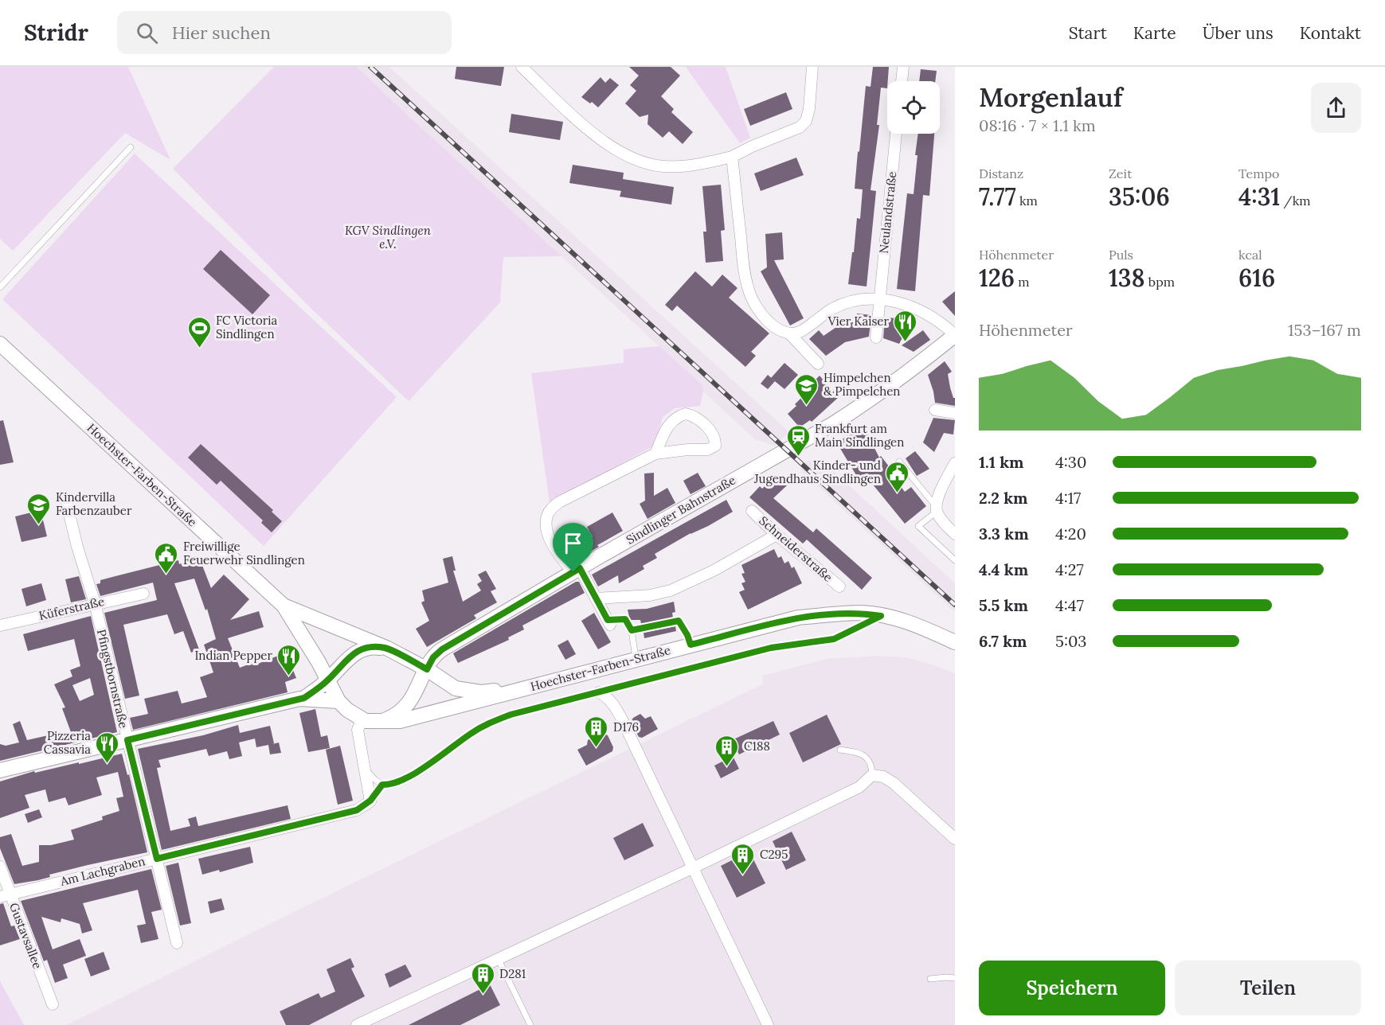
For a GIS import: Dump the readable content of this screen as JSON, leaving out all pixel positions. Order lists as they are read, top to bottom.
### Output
{
  "streets": {
    "main road": ["Hoechster-Farben-Straße", "Sindlinger Bahnstraße"],
    "street": [
      "Neulandstraße",
      "Schneiderstraße",
      "Küferstraße",
      "Pfingstbornstraße",
      "Am Lachgraben",
      "Gustavsallee"
    ]
  },
  "crossings": [
    ["Hoechster-Farben-Straße", "Sindlinger Bahnstraße"],
    ["Küferstraße", "Pfingstbornstraße"],
    ["Pfingstbornstraße", "Am Lachgraben"],
    ["Am Lachgraben", "Gustavsallee"]
  ],
  "parks": ["KGV Sindlingen e.V."],
  "places": {
    "restaurant": ["Vier Kaiser", "Indian Pepper", "Pizzeria Cassavia"],
    "sports": ["FC Victoria Sindlingen"],
    "school or university": ["Himpelchen & Pimpelchen", "Kindervilla Farbenzauber"],
    "station": ["Frankfurt am Main Sindlingen"],
    "public building": ["Kinder- und Jugendhaus Sindlingen", "Freiwillige Feuerwehr Sindlingen"],
    "building": [
      "D176",
      "C188",
      "C295",
      "D281"
    ]
  },
  "page": {
    "header": "Stridr",
    "search": "Hier suchen",
    "nav": [
      "Start",
      "Karte",
      "Über uns",
      "Kontakt"
    ],
    "heading": ["Morgenlauf", "08:16 · 7 × 1.1 km"],
    "stats": [
      ["Distanz", "7.77 km"],
      ["Zeit", "35:06"],
      ["Tempo", "4:31 /km"],
      ["Höhenmeter", "126 m"],
      ["Puls", "138 bpm"],
      ["kcal", "616"]
    ],
    "chart": ["Höhenmeter", "153–167 m"],
    "list": [
      {
        "name": "1.1 km",
        "note": "4:30"
      },
      {
        "name": "2.2 km",
        "note": "4:17"
      },
      {
        "name": "3.3 km",
        "note": "4:20"
      },
      {
        "name": "4.4 km",
        "note": "4:27"
      },
      {
        "name": "5.5 km",
        "note": "4:47"
      },
      {
        "name": "6.7 km",
        "note": "5:03"
      }
    ],
    "buttons": ["Speichern", "Teilen"]
  }
}
